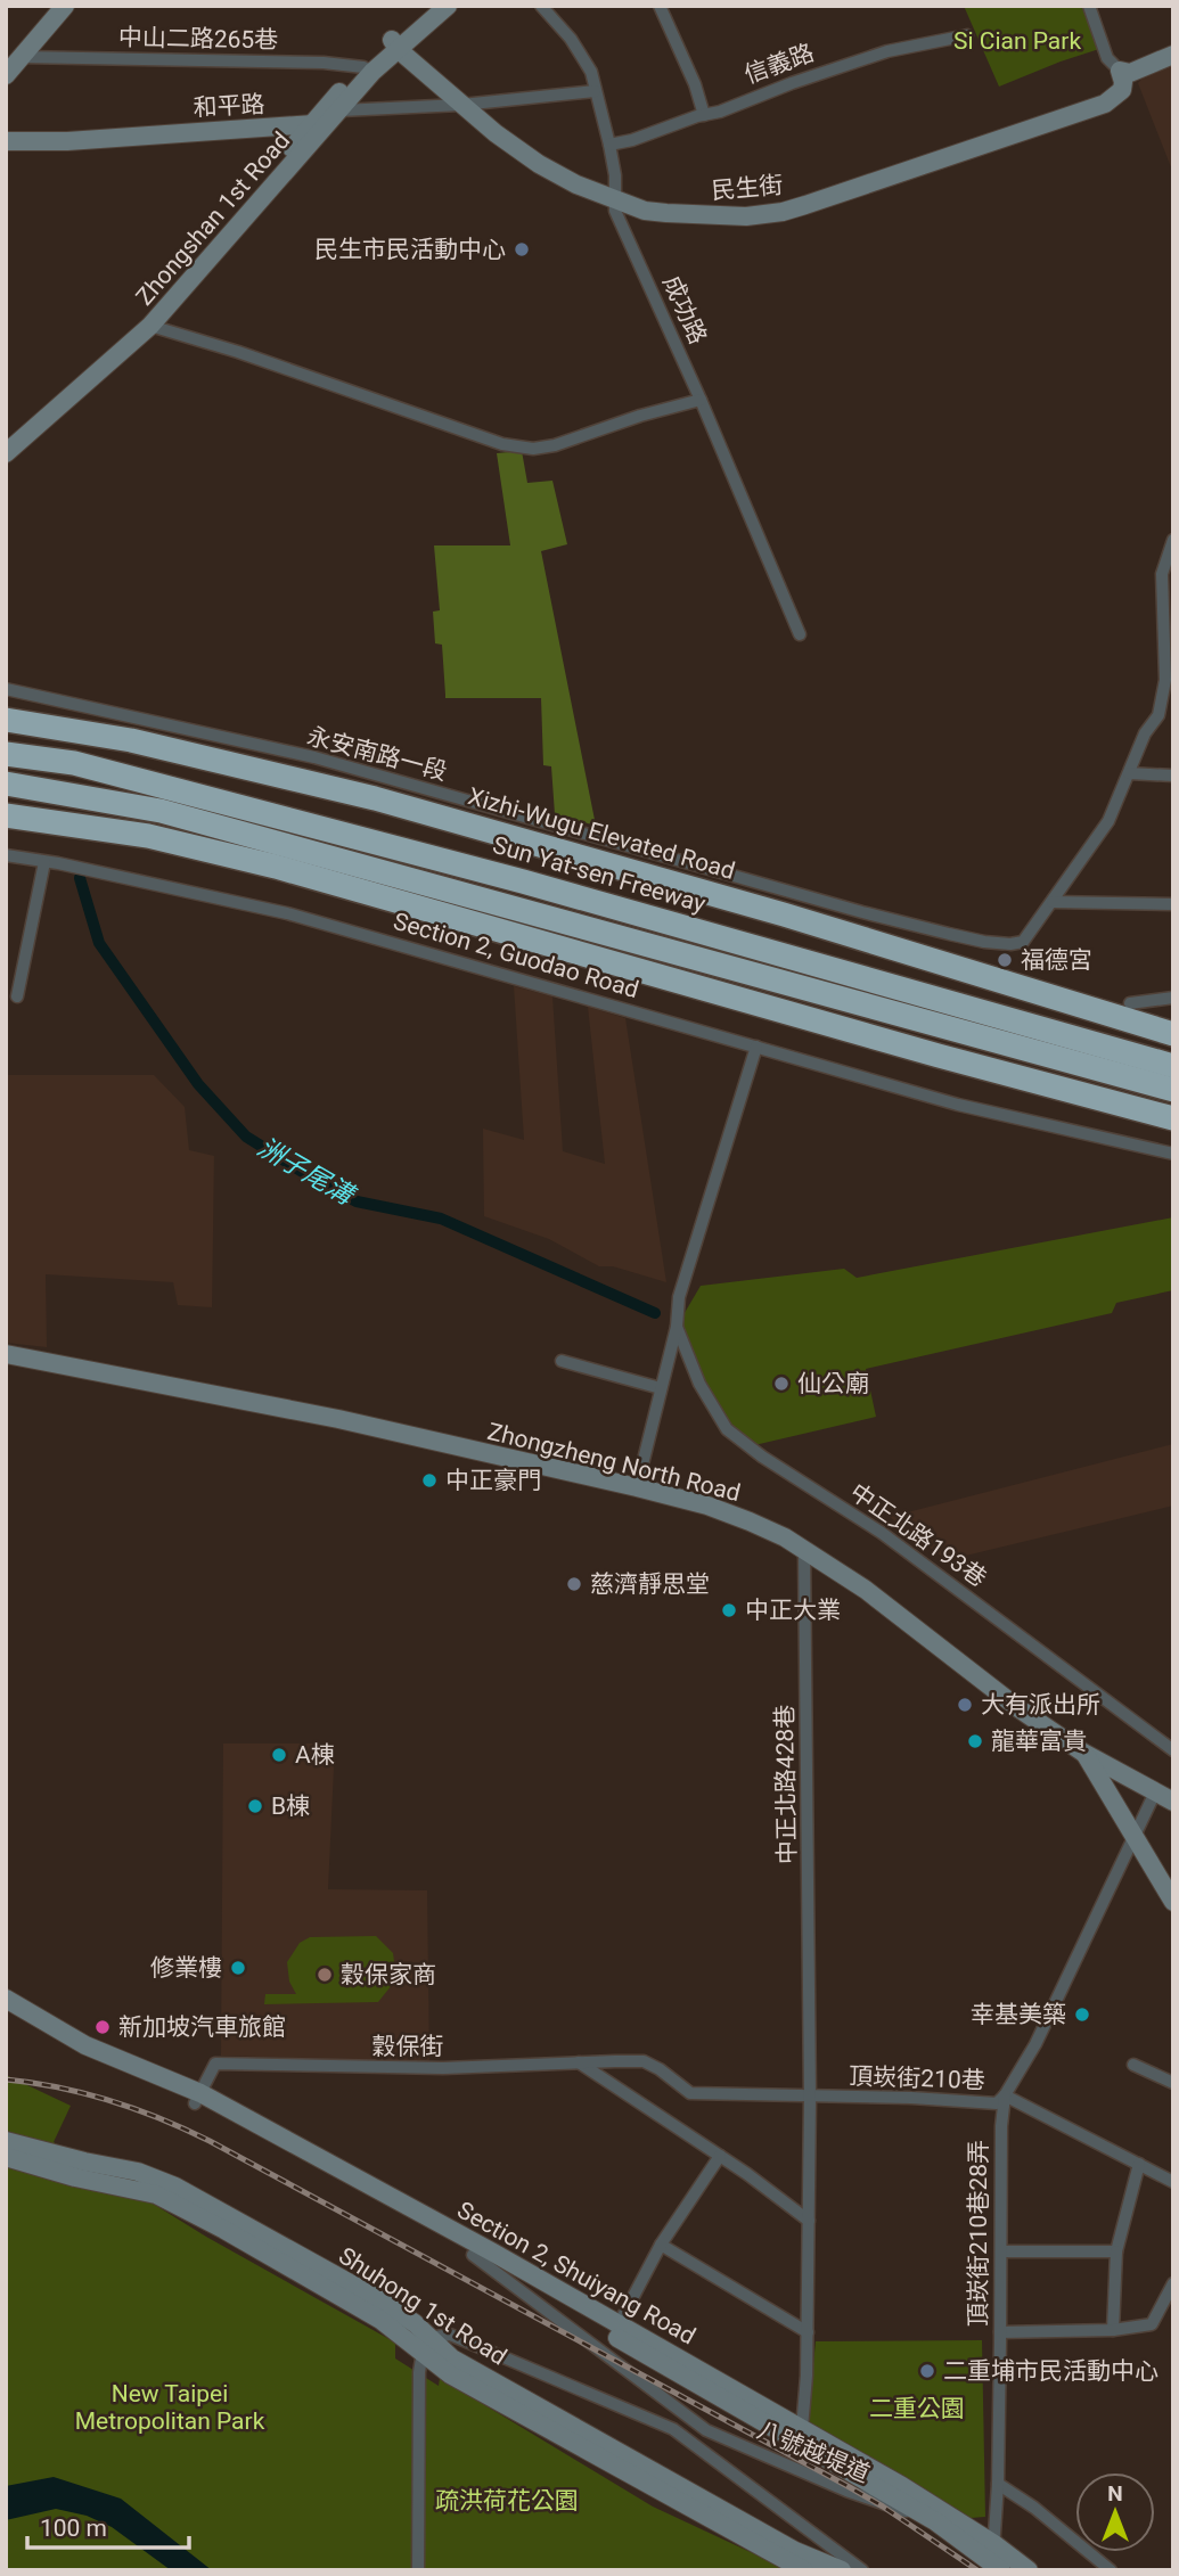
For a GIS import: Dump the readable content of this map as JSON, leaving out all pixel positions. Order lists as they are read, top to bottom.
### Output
{
  "streets": {
    "highway": ["Xizhi-Wugu Elevated Road", "Sun Yat-sen Freeway"],
    "street": [
      "中山二路265巷",
      "信義路",
      "和平路",
      "民生街",
      "Zhongshan 1st Road",
      "成功路",
      "永安南路一段",
      "Section 2, Guodao Road",
      "Zhongzheng North Road",
      "中正北路193巷",
      "中正北路428巷",
      "穀保街",
      "頂崁街210巷",
      "頂崁街210巷28弄",
      "Section 2, Shuiyang Road",
      "Shuhong 1st Road",
      "八號越堤道"
    ]
  },
  "crossings": [
    ["中山二路265巷", "Zhongshan 1st Road"],
    ["信義路", "成功路"],
    ["和平路", "民生街"],
    ["和平路", "Zhongshan 1st Road"],
    ["和平路", "成功路"],
    ["民生街", "Zhongshan 1st Road"],
    ["民生街", "成功路"],
    ["Zhongzheng North Road", "中正北路428巷"],
    ["中正北路428巷", "頂崁街210巷"],
    ["中正北路428巷", "Section 2, Shuiyang Road"],
    ["穀保街", "頂崁街210巷"],
    ["穀保街", "Section 2, Shuiyang Road"],
    ["頂崁街210巷", "頂崁街210巷28弄"],
    ["頂崁街210巷28弄", "Section 2, Shuiyang Road"],
    ["Section 2, Shuiyang Road", "八號越堤道"]
  ],
  "water": ["洲子尾溝"],
  "parks": [
    "Si Cian Park",
    "New Taipei Metropolitan Park",
    "二重公園",
    "疏洪荷花公園"
  ],
  "places": [
    "民生市民活動中心",
    "福德宮",
    "仙公廟",
    "中正豪門",
    "慈濟靜思堂",
    "中正大業",
    "大有派出所",
    "龍華富貴",
    "A棟",
    "B棟",
    "修業樓",
    "穀保家商",
    "幸基美築",
    "新加坡汽車旅館",
    "二重埔市民活動中心"
  ],
  "scale_bar": "100 m",
  "north": "top"
}
